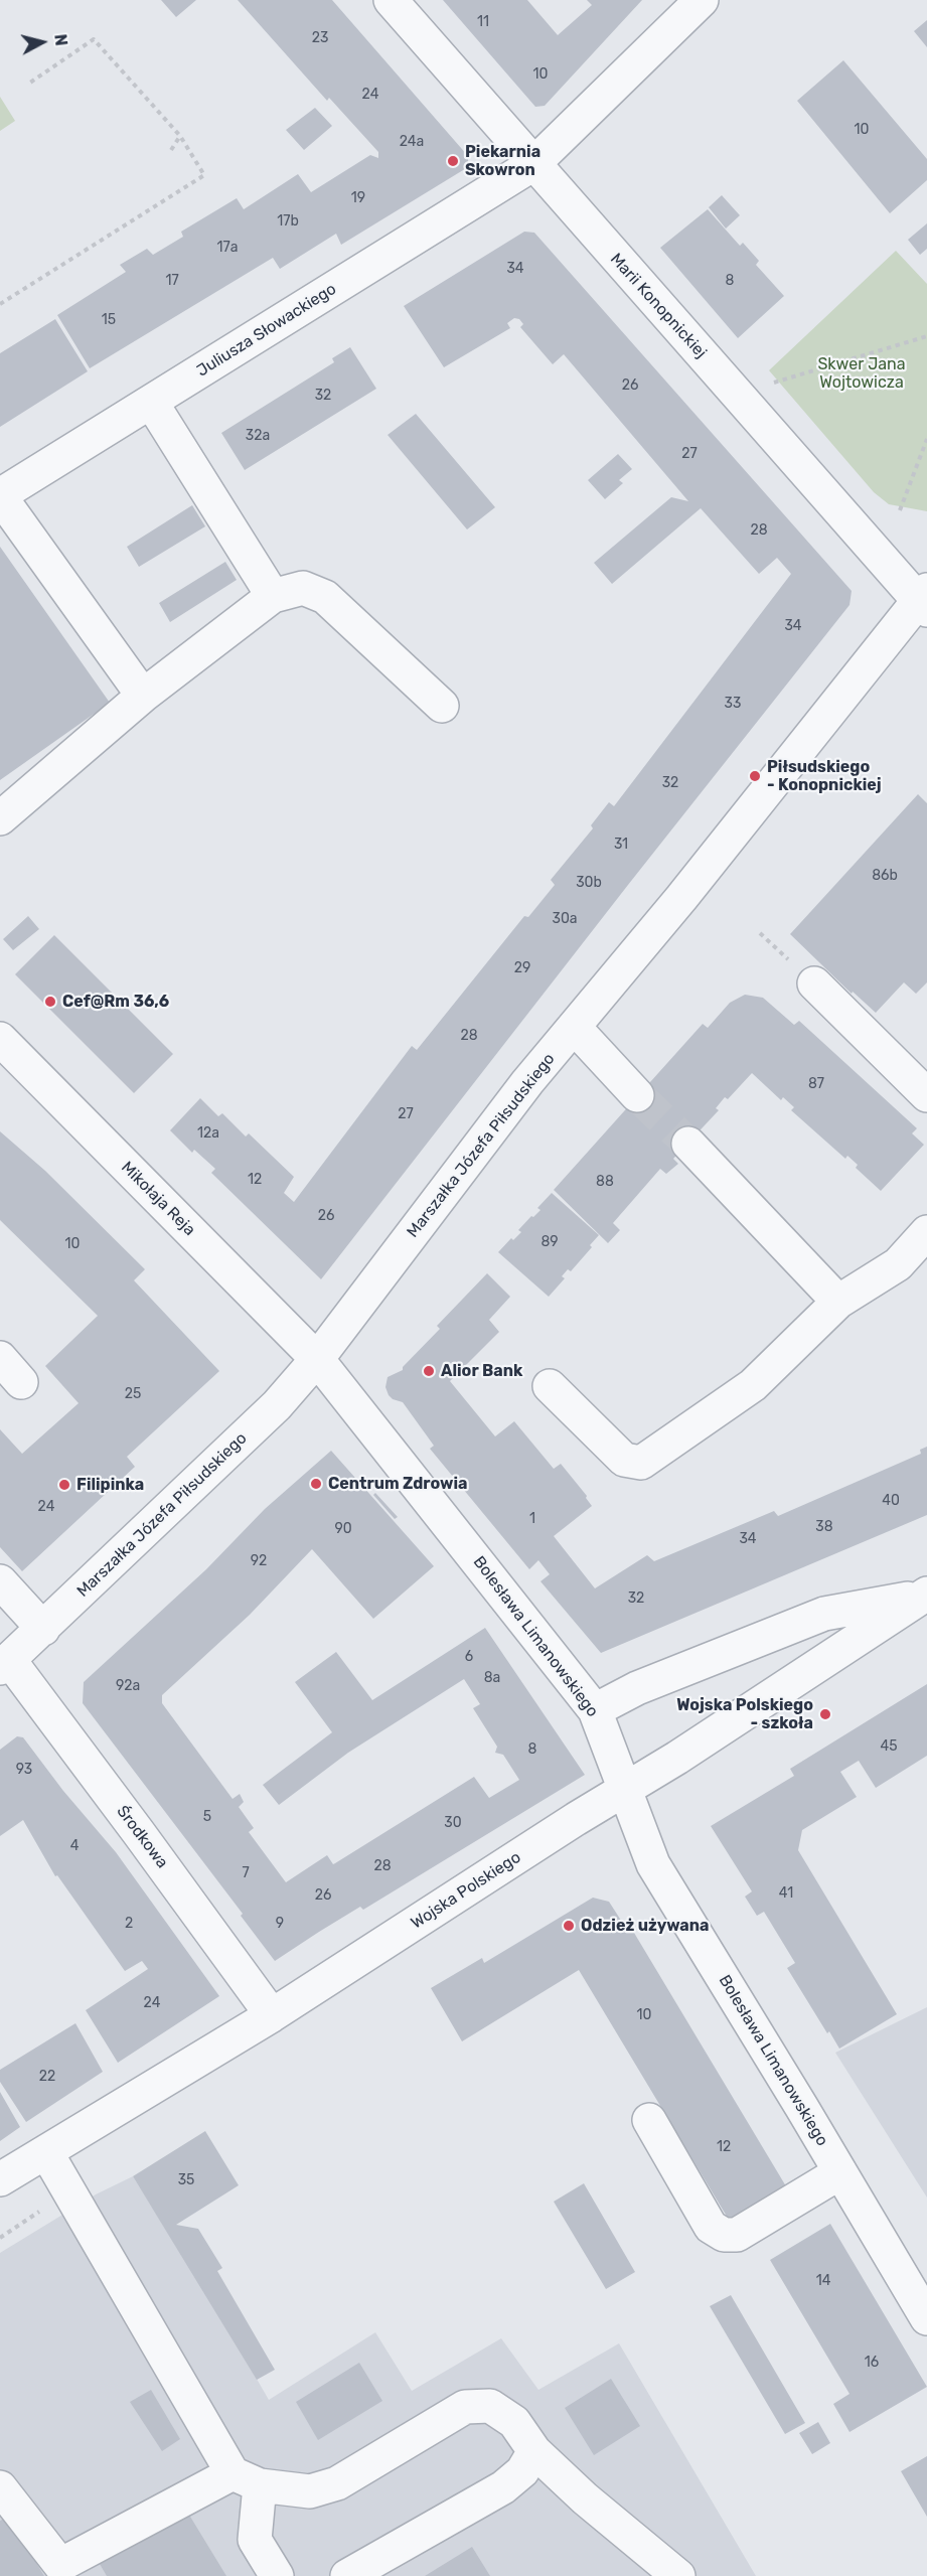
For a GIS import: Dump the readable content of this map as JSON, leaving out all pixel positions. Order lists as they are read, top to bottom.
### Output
{
  "streets": {
    "street": [
      "Marii Konopnickiej",
      "Juliusza Słowackiego",
      "Marszałka Józefa Piłsudskiego",
      "Mikołaja Reja",
      "Bolesława Limanowskiego",
      "Środkowa",
      "Wojska Polskiego"
    ]
  },
  "crossings": [
    ["Marii Konopnickiej", "Juliusza Słowackiego"],
    ["Marii Konopnickiej", "Marszałka Józefa Piłsudskiego"],
    ["Marszałka Józefa Piłsudskiego", "Mikołaja Reja"],
    ["Marszałka Józefa Piłsudskiego", "Bolesława Limanowskiego"],
    ["Marszałka Józefa Piłsudskiego", "Środkowa"],
    ["Mikołaja Reja", "Bolesława Limanowskiego"],
    ["Bolesława Limanowskiego", "Wojska Polskiego"],
    ["Środkowa", "Wojska Polskiego"]
  ],
  "parks": ["Skwer Jana Wojtowicza"],
  "places": [
    "Piekarnia Skowron",
    "Piłsudskiego - Konopnickiej",
    "Cef@Rm 36,6",
    "Alior Bank",
    "Centrum Zdrowia",
    "Filipinka",
    "Wojska Polskiego - szkoła",
    "Odzież używana"
  ],
  "house_numbers": [
    "11",
    "23",
    "10",
    "24",
    "10",
    "24a",
    "19",
    "17b",
    "17a",
    "34",
    "17",
    "8",
    "15",
    "26",
    "32",
    "32a",
    "27",
    "28",
    "34",
    "33",
    "32",
    "31",
    "86b",
    "30b",
    "30a",
    "29",
    "28",
    "87",
    "27",
    "12a",
    "12",
    "88",
    "26",
    "89",
    "10",
    "25",
    "40",
    "24",
    "1",
    "38",
    "90",
    "34",
    "92",
    "32",
    "6",
    "8a",
    "92a",
    "45",
    "8",
    "93",
    "5",
    "30",
    "4",
    "28",
    "7",
    "41",
    "26",
    "2",
    "9",
    "24",
    "10",
    "22",
    "12",
    "35",
    "14",
    "16"
  ],
  "north": "right"
}
